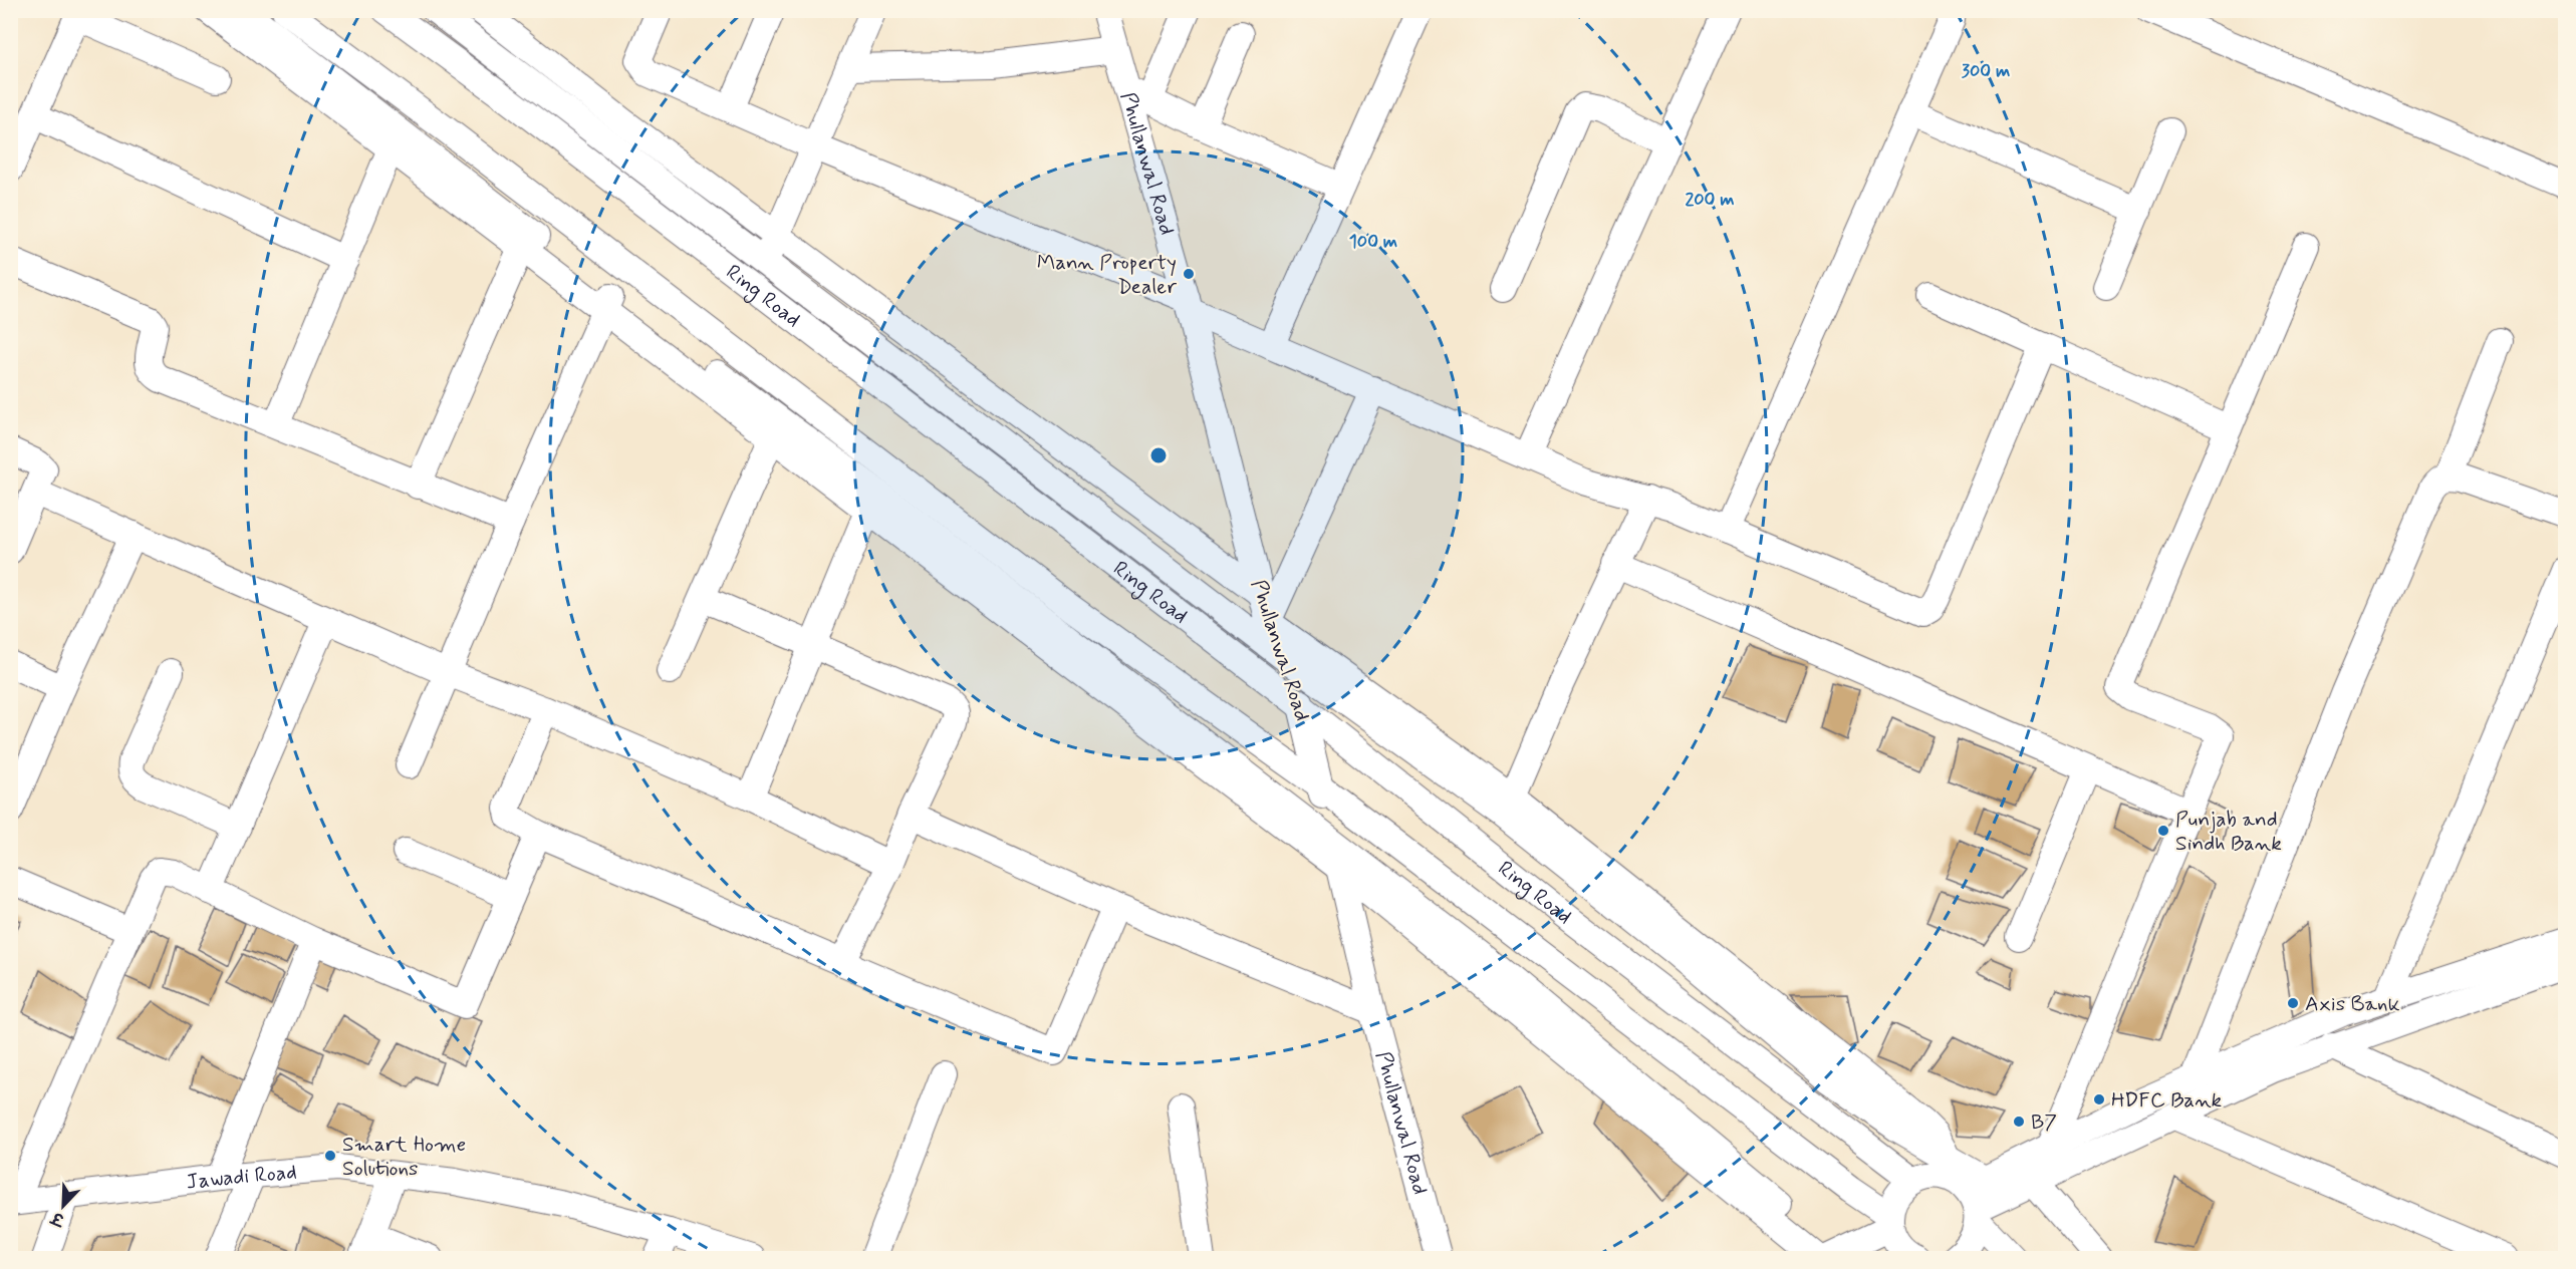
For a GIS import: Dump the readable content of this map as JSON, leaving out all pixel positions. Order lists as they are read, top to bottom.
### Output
{
  "streets": {
    "street": ["Phullanwal Road", "Ring Road", "Jawadi Road"]
  },
  "crossings": [
    ["Phullanwal Road", "Ring Road"]
  ],
  "places": [
    "Mann Property Dealer",
    "Punjab and Sindh Bank",
    "Axis Bank",
    "HDFC Bank",
    "B7",
    "Smart Home Solutions"
  ],
  "north": "bottom left",
  "rings": ["300 m", "200 m", "100 m"]
}
